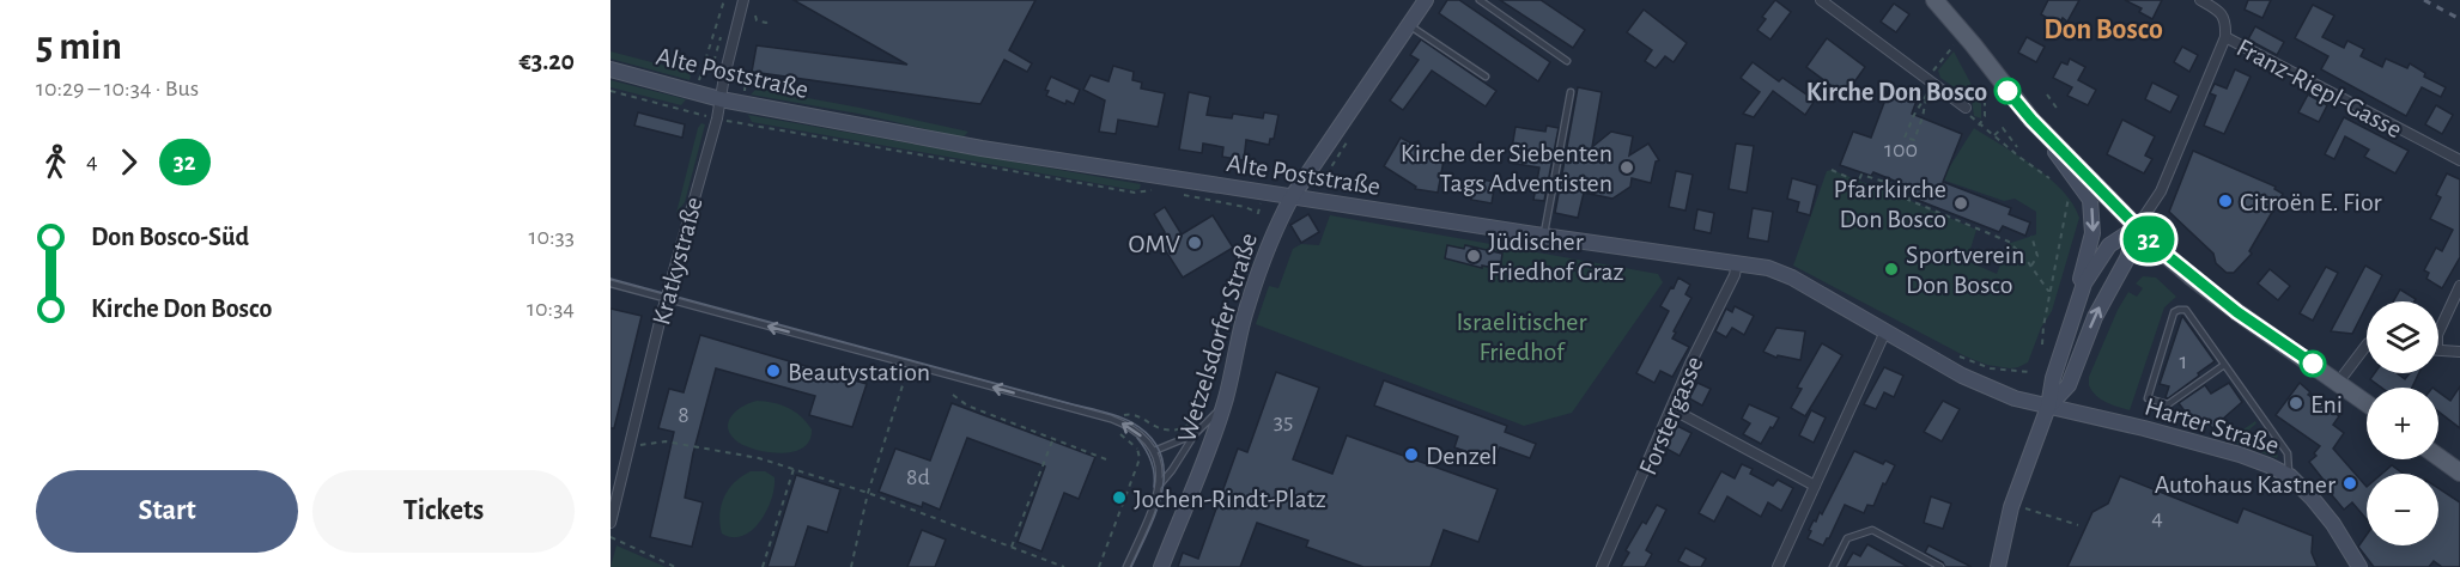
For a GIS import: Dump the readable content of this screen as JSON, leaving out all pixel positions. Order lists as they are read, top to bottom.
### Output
{
  "streets": {
    "main road": ["Alte Poststraße", "Wetzelsdorfer Straße", "Harter Straße"],
    "street": ["Franz-Riepl-Gasse", "Kratkystraße", "Forstergasse"]
  },
  "crossings": [
    ["Alte Poststraße", "Kratkystraße"],
    ["Alte Poststraße", "Wetzelsdorfer Straße"],
    ["Alte Poststraße", "Forstergasse"],
    ["Alte Poststraße", "Harter Straße"]
  ],
  "districts": ["Don Bosco"],
  "parks": ["Israelitischer Friedhof"],
  "places": [
    "Kirche Don Bosco",
    "Kirche der Siebenten Tags Adventisten",
    "Citroën E. Fior",
    "Pfarrkirche Don Bosco",
    "OMV",
    "Jüdischer Friedhof Graz",
    "Sportverein Don Bosco",
    "Beautystation",
    "Eni",
    "Denzel",
    "Autohaus Kastner",
    "Jochen-Rindt-Platz"
  ],
  "lines": ["bus line 32"],
  "house_numbers": [
    "100",
    "1",
    "8",
    "35",
    "8d",
    "4"
  ],
  "page": {
    "heading": ["5 min", "10:29 – 10:34 · Bus", "€3.20"],
    "on_map": "32",
    "legs": ["4", "32"],
    "list": [
      {
        "name": "Don Bosco-Süd",
        "value": "10:33"
      },
      {
        "name": "Kirche Don Bosco",
        "value": "10:34"
      }
    ],
    "map_buttons": ["+", "−"],
    "buttons": ["Start", "Tickets"]
  }
}
